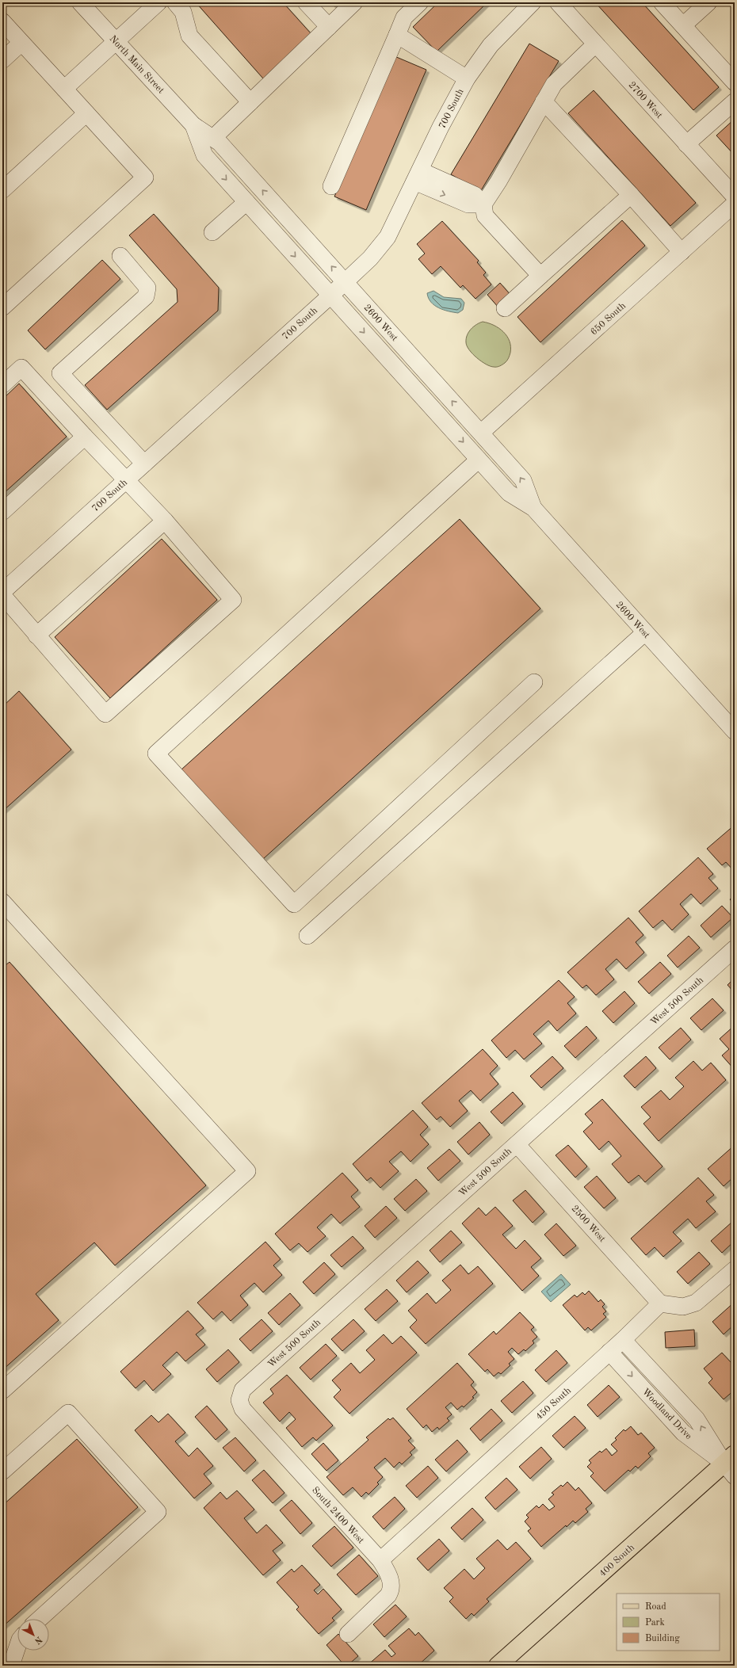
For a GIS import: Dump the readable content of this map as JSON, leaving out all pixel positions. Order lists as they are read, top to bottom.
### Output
{
  "streets": {
    "main road": ["400 South"],
    "street": [
      "North Main Street",
      "2700 West",
      "700 South",
      "650 South",
      "2600 West",
      "West 500 South",
      "2500 West",
      "450 South",
      "Woodland Drive",
      "South 2400 West"
    ]
  },
  "crossings": [
    ["North Main Street", "2600 West"],
    ["700 South", "2600 West"],
    ["650 South", "2600 West"],
    ["West 500 South", "2500 West"],
    ["West 500 South", "South 2400 West"],
    ["2500 West", "450 South"],
    ["450 South", "Woodland Drive"],
    ["450 South", "South 2400 West"],
    ["Woodland Drive", "400 South"]
  ],
  "legend": ["Road", "Park", "Building"],
  "north": "bottom right"
}
